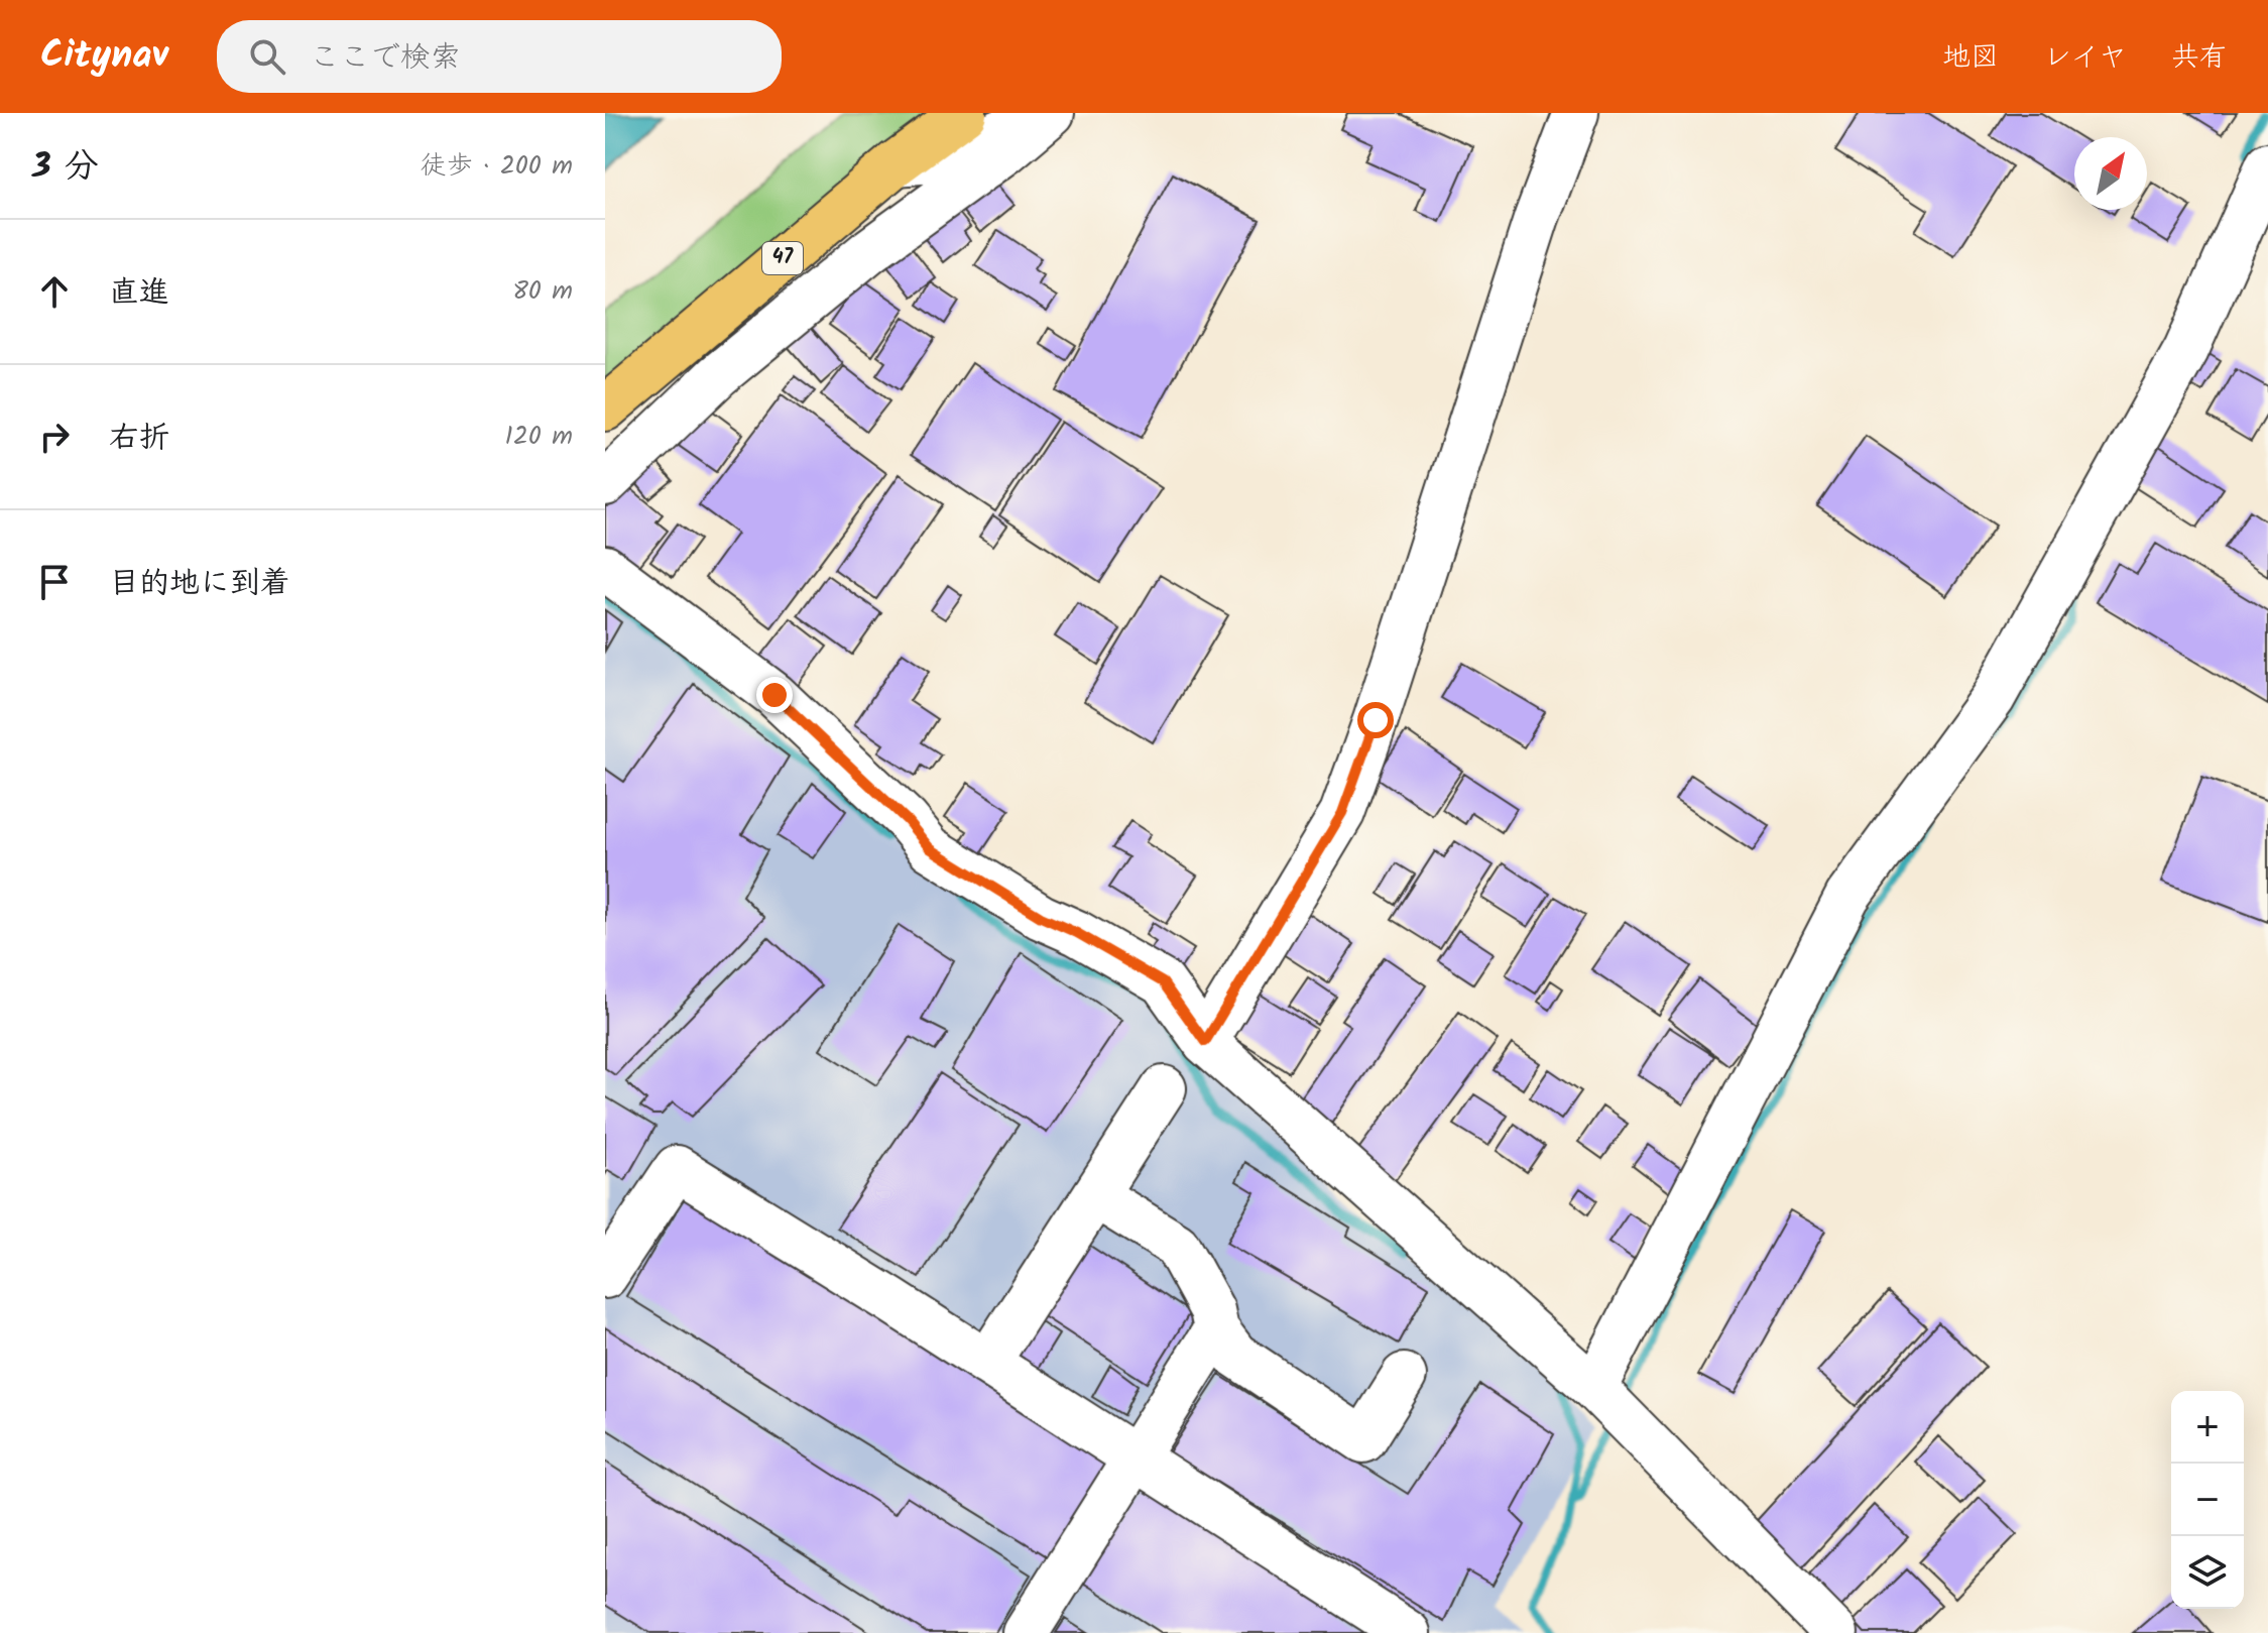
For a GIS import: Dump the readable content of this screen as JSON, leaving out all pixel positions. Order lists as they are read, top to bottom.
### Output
{
  "streets": {
    "main road": ["47"]
  },
  "north": "top right",
  "page": {
    "header": "Citynav",
    "search": "ここで検索",
    "nav": ["地図", "レイヤ", "共有"],
    "heading": ["3 分", "徒歩 · 200 m"],
    "list": [
      ["直進", "80 m"],
      ["右折", "120 m"],
      "目的地に到着"
    ],
    "map_buttons": ["+", "−"]
  }
}
